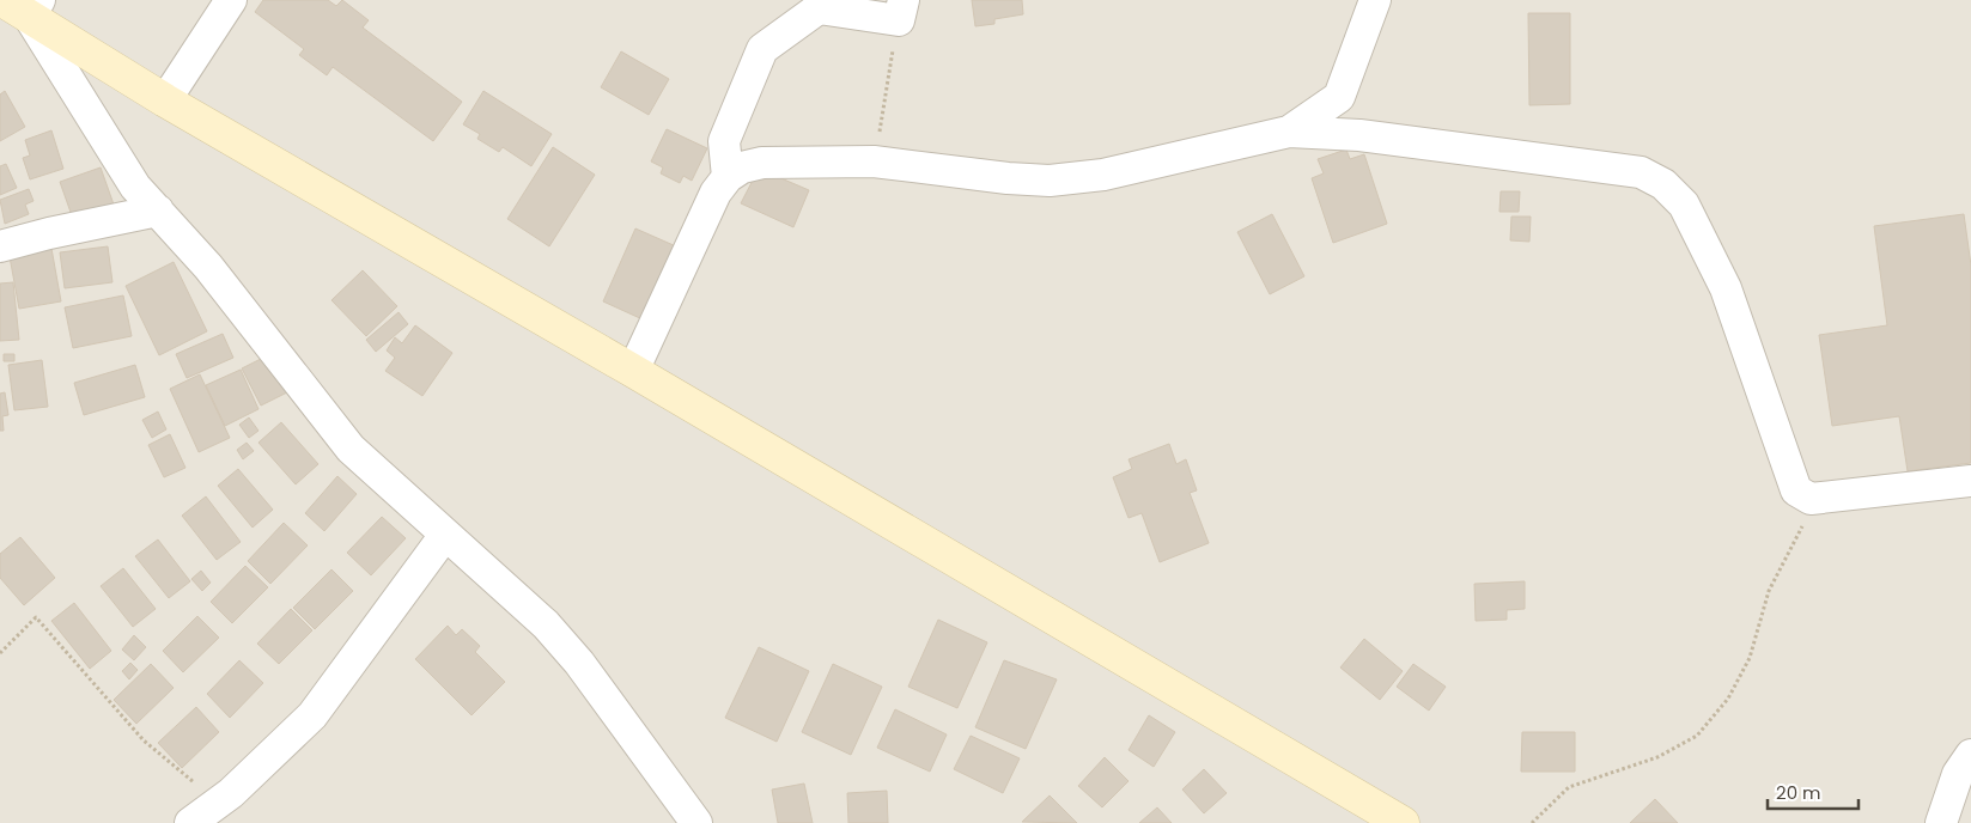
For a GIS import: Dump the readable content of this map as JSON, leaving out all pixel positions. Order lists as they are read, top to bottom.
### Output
{
  "scale_bar": "20 m"
}
